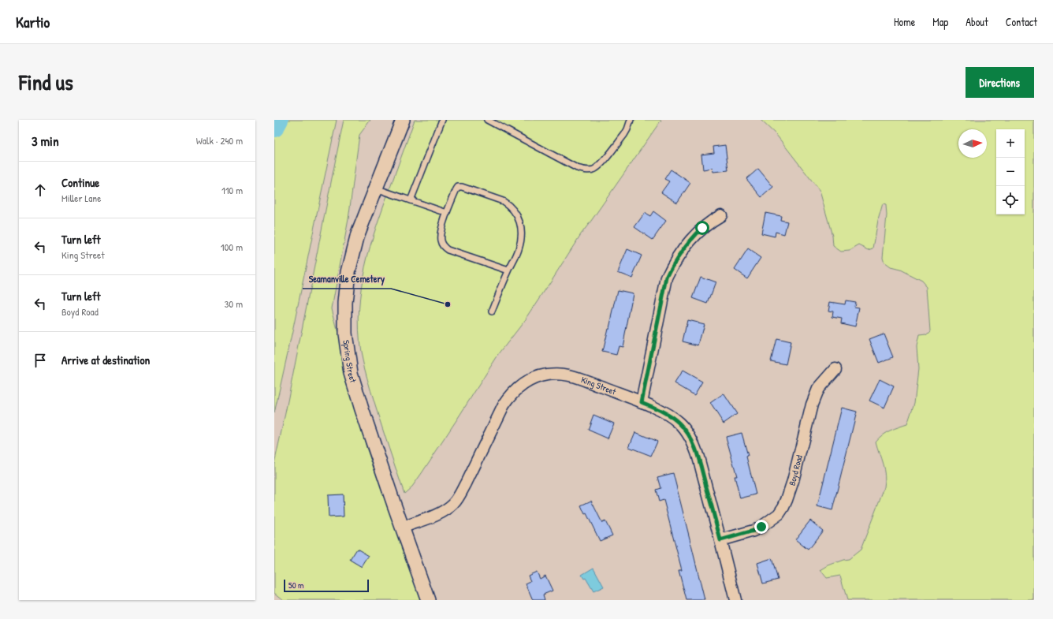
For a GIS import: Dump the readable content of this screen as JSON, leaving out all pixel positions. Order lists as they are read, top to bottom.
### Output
{
  "streets": {
    "street": ["Spring Street", "King Street", "Boyd Road"]
  },
  "crossings": [
    ["Spring Street", "King Street"],
    ["King Street", "Boyd Road"]
  ],
  "places": ["Seamanville Cemetery"],
  "scale_bar": "50 m",
  "north": "right",
  "page": {
    "header": "Kartio",
    "nav": [
      "Home",
      "Map",
      "About",
      "Contact"
    ],
    "title": "Find us",
    "buttons": "Directions",
    "heading": ["3 min", "Walk · 240 m"],
    "map_buttons": ["+", "−"],
    "list": [
      ["Continue", "Miller Lane", "110 m"],
      ["Turn left", "King Street", "100 m"],
      ["Turn left", "Boyd Road", "30 m"],
      "Arrive at destination"
    ],
    "scale": "50 m"
  }
}
